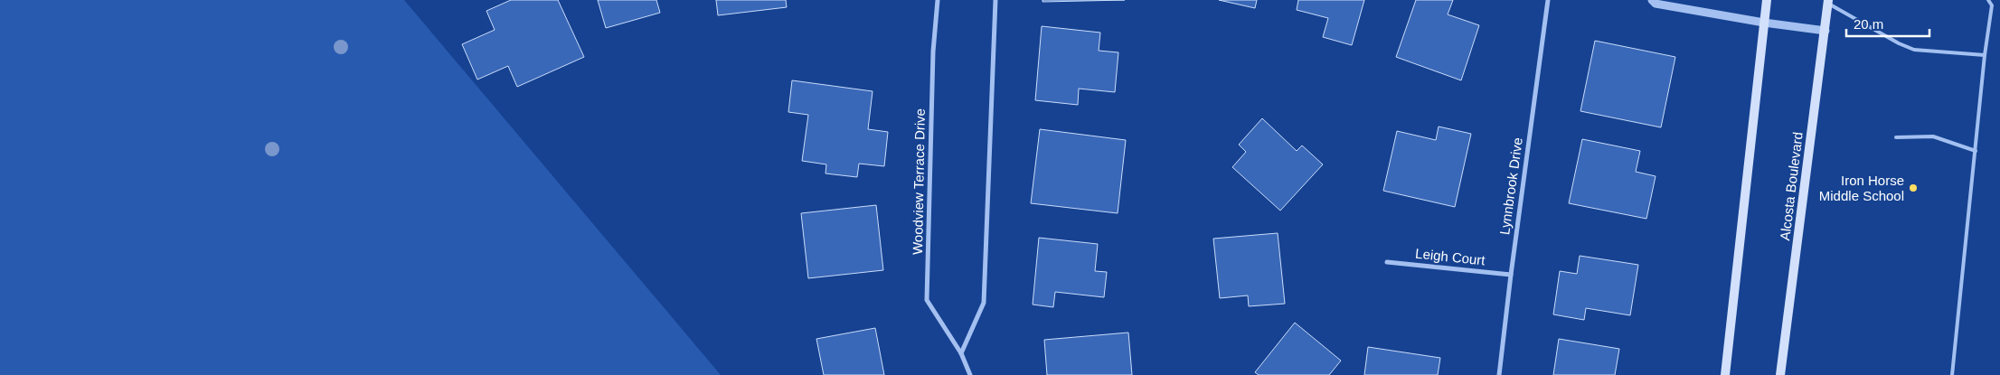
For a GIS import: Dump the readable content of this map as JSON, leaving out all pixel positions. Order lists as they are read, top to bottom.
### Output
{
  "streets": {
    "main road": ["Alcosta Boulevard"],
    "street": ["Woodview Terrace Drive", "Lynnbrook Drive", "Leigh Court"]
  },
  "crossings": [
    ["Lynnbrook Drive", "Leigh Court"]
  ],
  "places": ["Iron Horse Middle School"],
  "scale_bar": "20 m"
}
